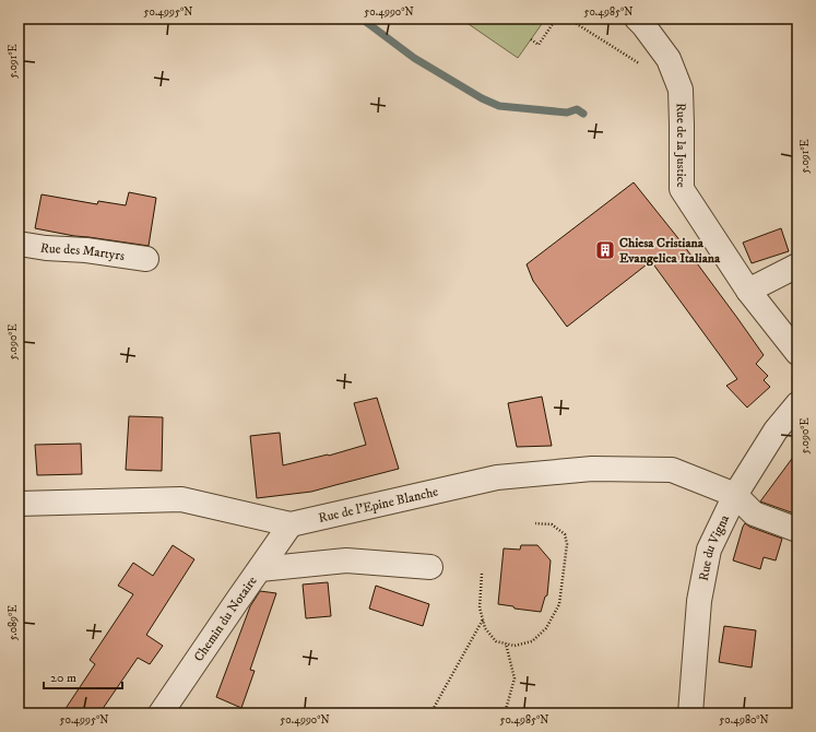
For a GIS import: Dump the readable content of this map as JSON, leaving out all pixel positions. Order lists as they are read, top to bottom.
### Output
{
  "streets": {
    "street": [
      "Rue de la Justice",
      "Rue des Martyrs",
      "Rue de l'Epine Blanche",
      "Rue du Vigna",
      "Chemin du Notaire"
    ]
  },
  "crossings": [
    ["Rue de l'Epine Blanche", "Rue du Vigna"],
    ["Rue de l'Epine Blanche", "Chemin du Notaire"]
  ],
  "places": {
    "building": ["Chiesa Cristiana Evangelica Italiana"]
  },
  "scale_bar": "20 m",
  "coordinates": [
    "50.4995°N",
    "50.4990°N",
    "50.4985°N",
    "5.091°E",
    "5.090°E",
    "5.089°E",
    "50.4980°N"
  ]
}
